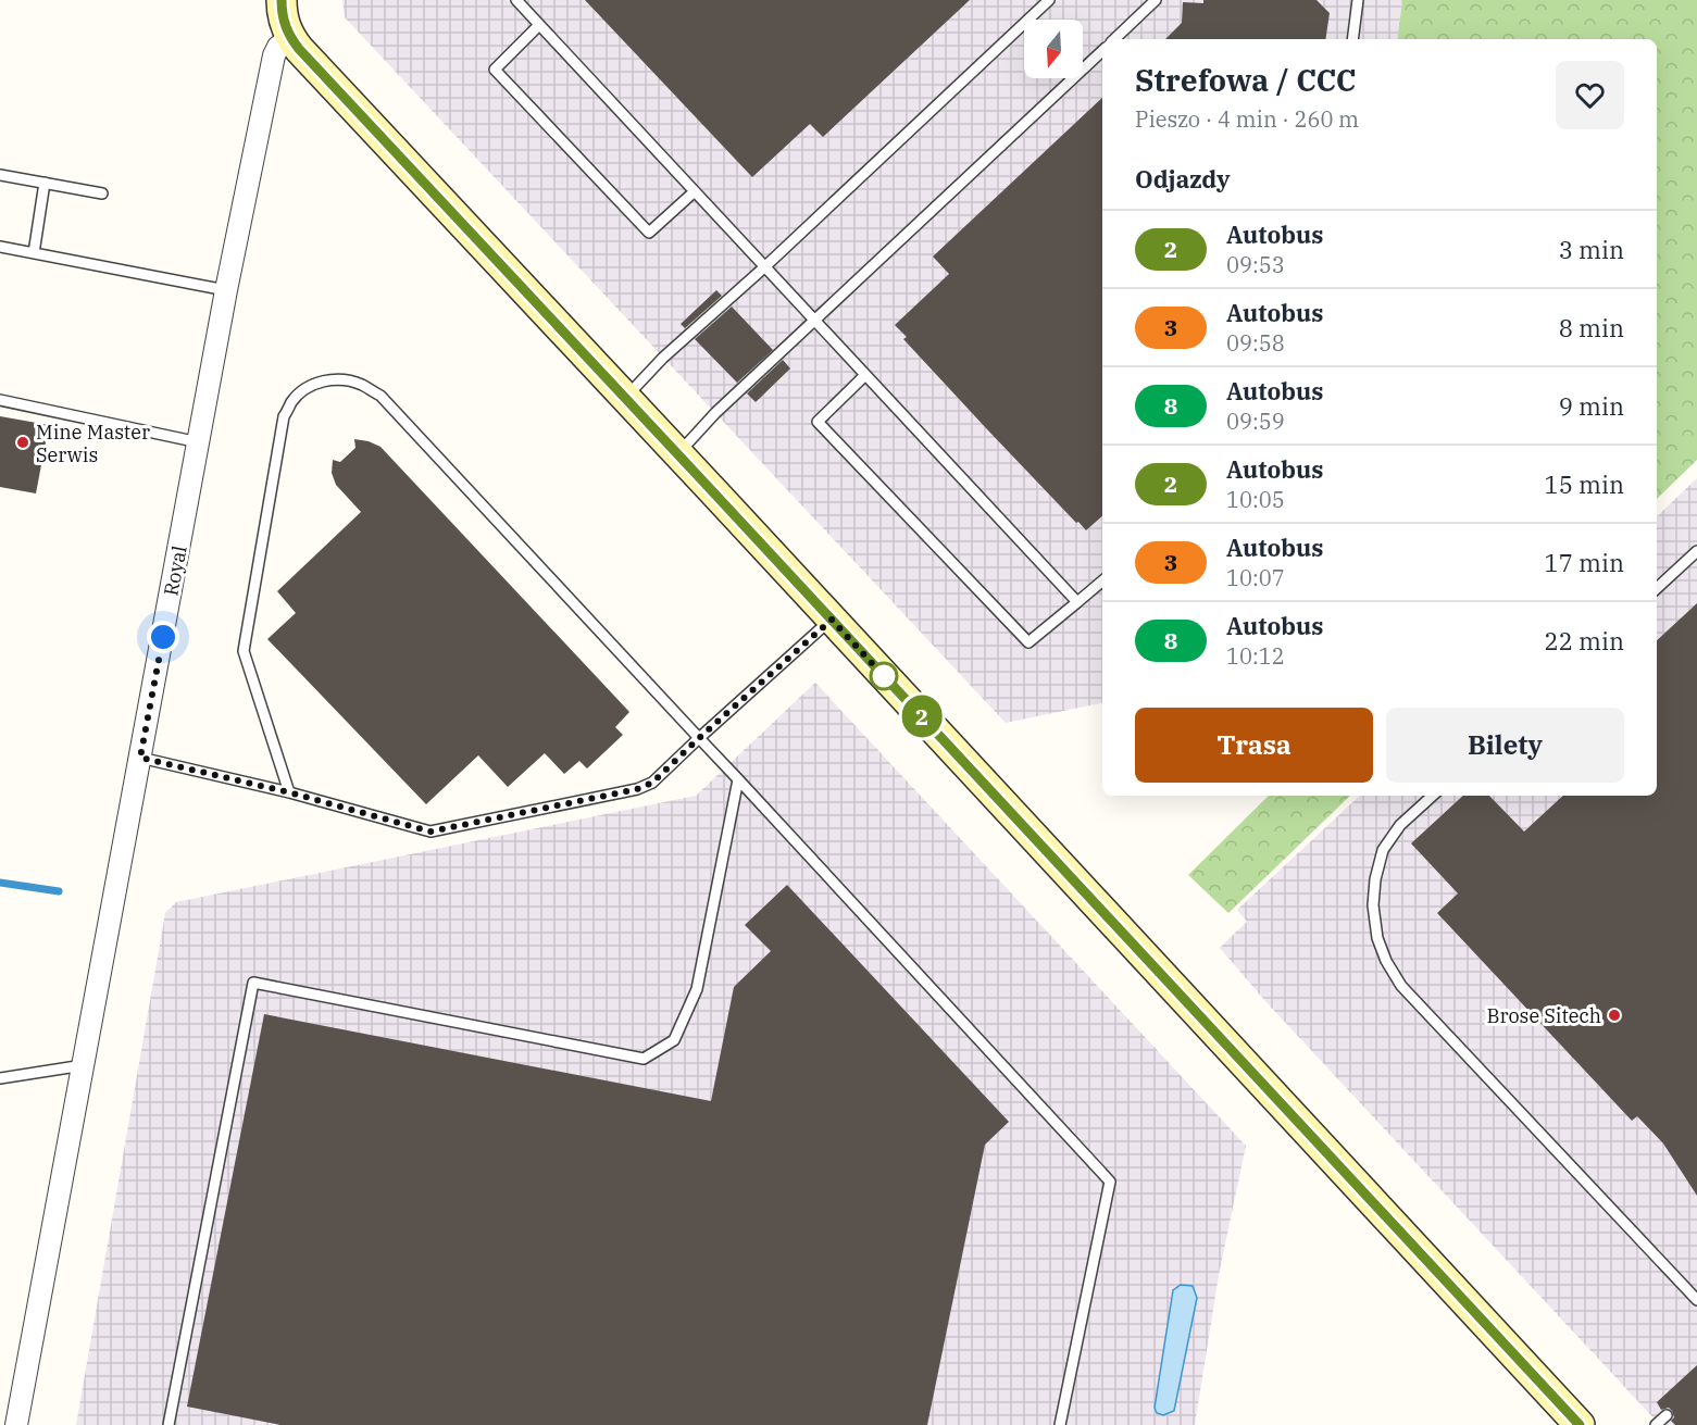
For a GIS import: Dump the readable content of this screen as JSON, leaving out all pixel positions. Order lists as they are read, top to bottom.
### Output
{
  "streets": {
    "street": ["Royal"]
  },
  "places": ["Mine Master Serwis", "Brose Sitech"],
  "lines": ["bus line 2"],
  "north": "bottom",
  "page": {
    "on_map": "2",
    "heading": [
      ["Strefowa / CCC", "Pieszo · 4 min · 260 m"],
      "Odjazdy"
    ],
    "list": [
      {
        "mark": "2",
        "name": "Autobus",
        "note": "09:53",
        "value": "3 min"
      },
      {
        "mark": "3",
        "name": "Autobus",
        "note": "09:58",
        "value": "8 min"
      },
      {
        "mark": "8",
        "name": "Autobus",
        "note": "09:59",
        "value": "9 min"
      },
      {
        "mark": "2",
        "name": "Autobus",
        "note": "10:05",
        "value": "15 min"
      },
      {
        "mark": "3",
        "name": "Autobus",
        "note": "10:07",
        "value": "17 min"
      },
      {
        "mark": "8",
        "name": "Autobus",
        "note": "10:12",
        "value": "22 min"
      }
    ],
    "buttons": ["Trasa", "Bilety"]
  }
}
